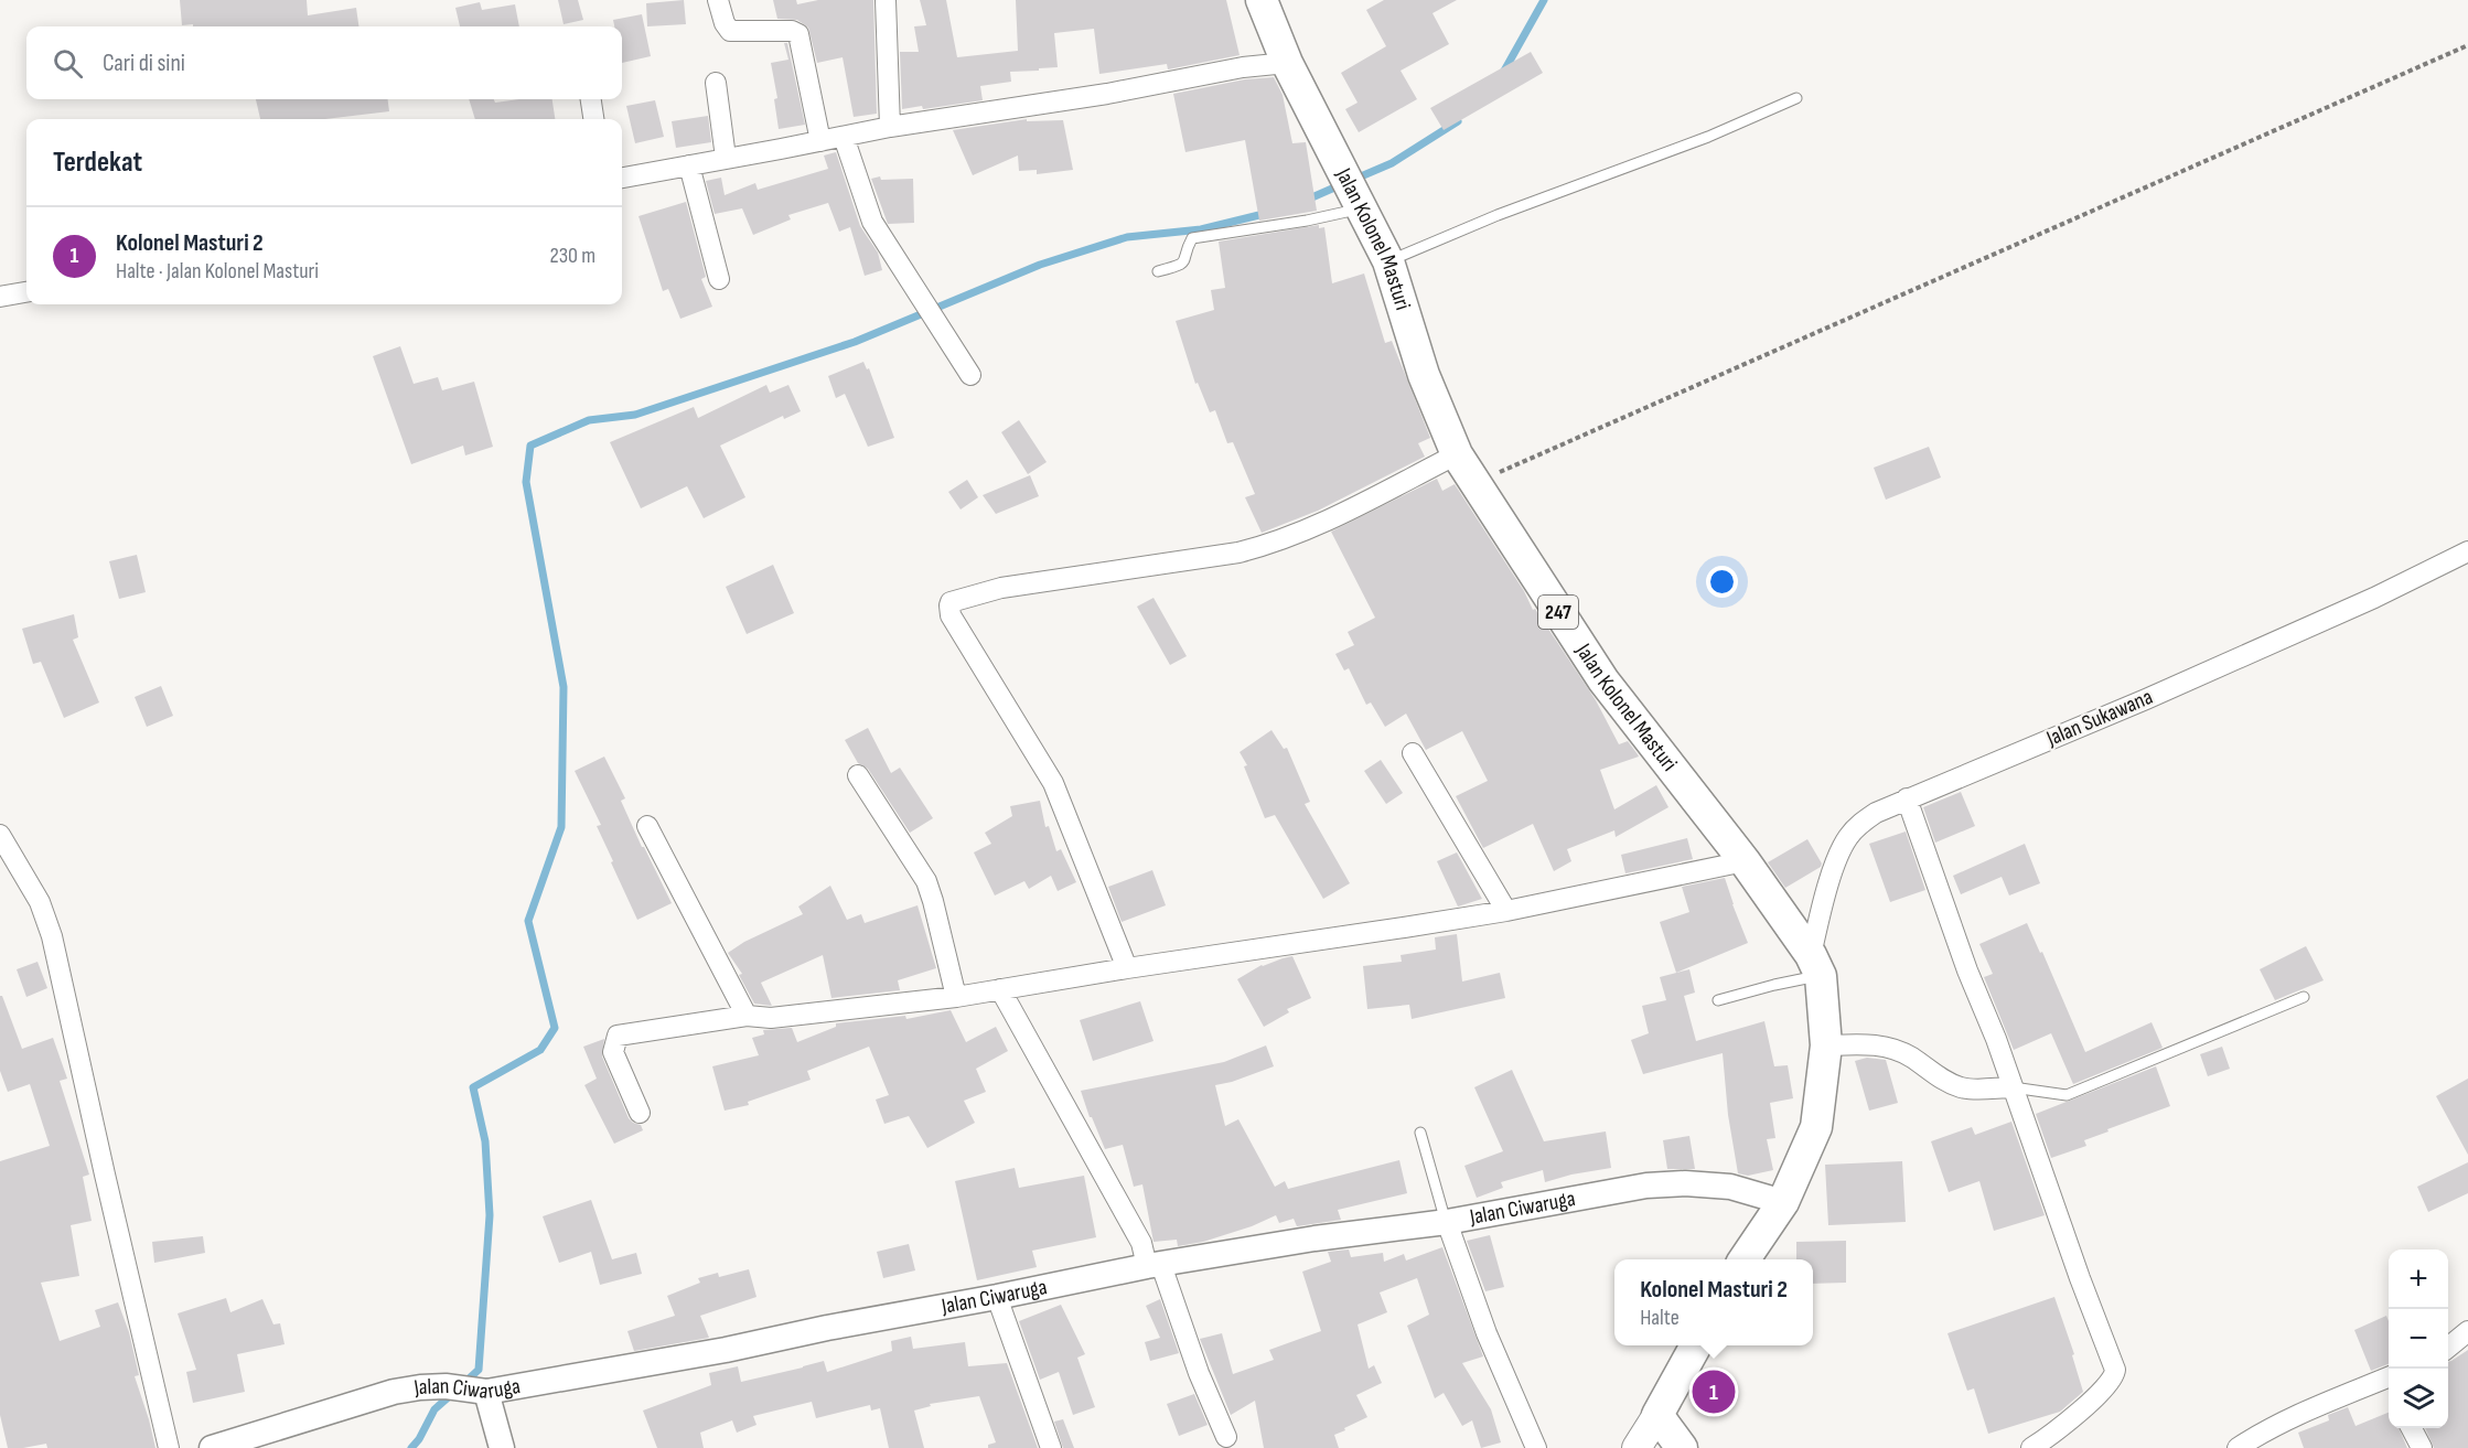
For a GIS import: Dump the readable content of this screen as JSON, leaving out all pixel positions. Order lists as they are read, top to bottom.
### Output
{
  "streets": {
    "main road": ["Jalan Kolonel Masturi", "247"],
    "street": ["Jalan Sukawana", "Jalan Ciwaruga"]
  },
  "crossings": [
    ["Jalan Kolonel Masturi", "Jalan Sukawana"]
  ],
  "page": {
    "search": "Cari di sini",
    "heading": "Terdekat",
    "list": [
      {
        "mark": "1",
        "name": "Kolonel Masturi 2",
        "note": "Halte · Jalan Kolonel Masturi",
        "value": "230 m"
      }
    ],
    "map_buttons": ["+", "−"],
    "popup": ["Kolonel Masturi 2", "Halte"],
    "pins": "1"
  }
}
